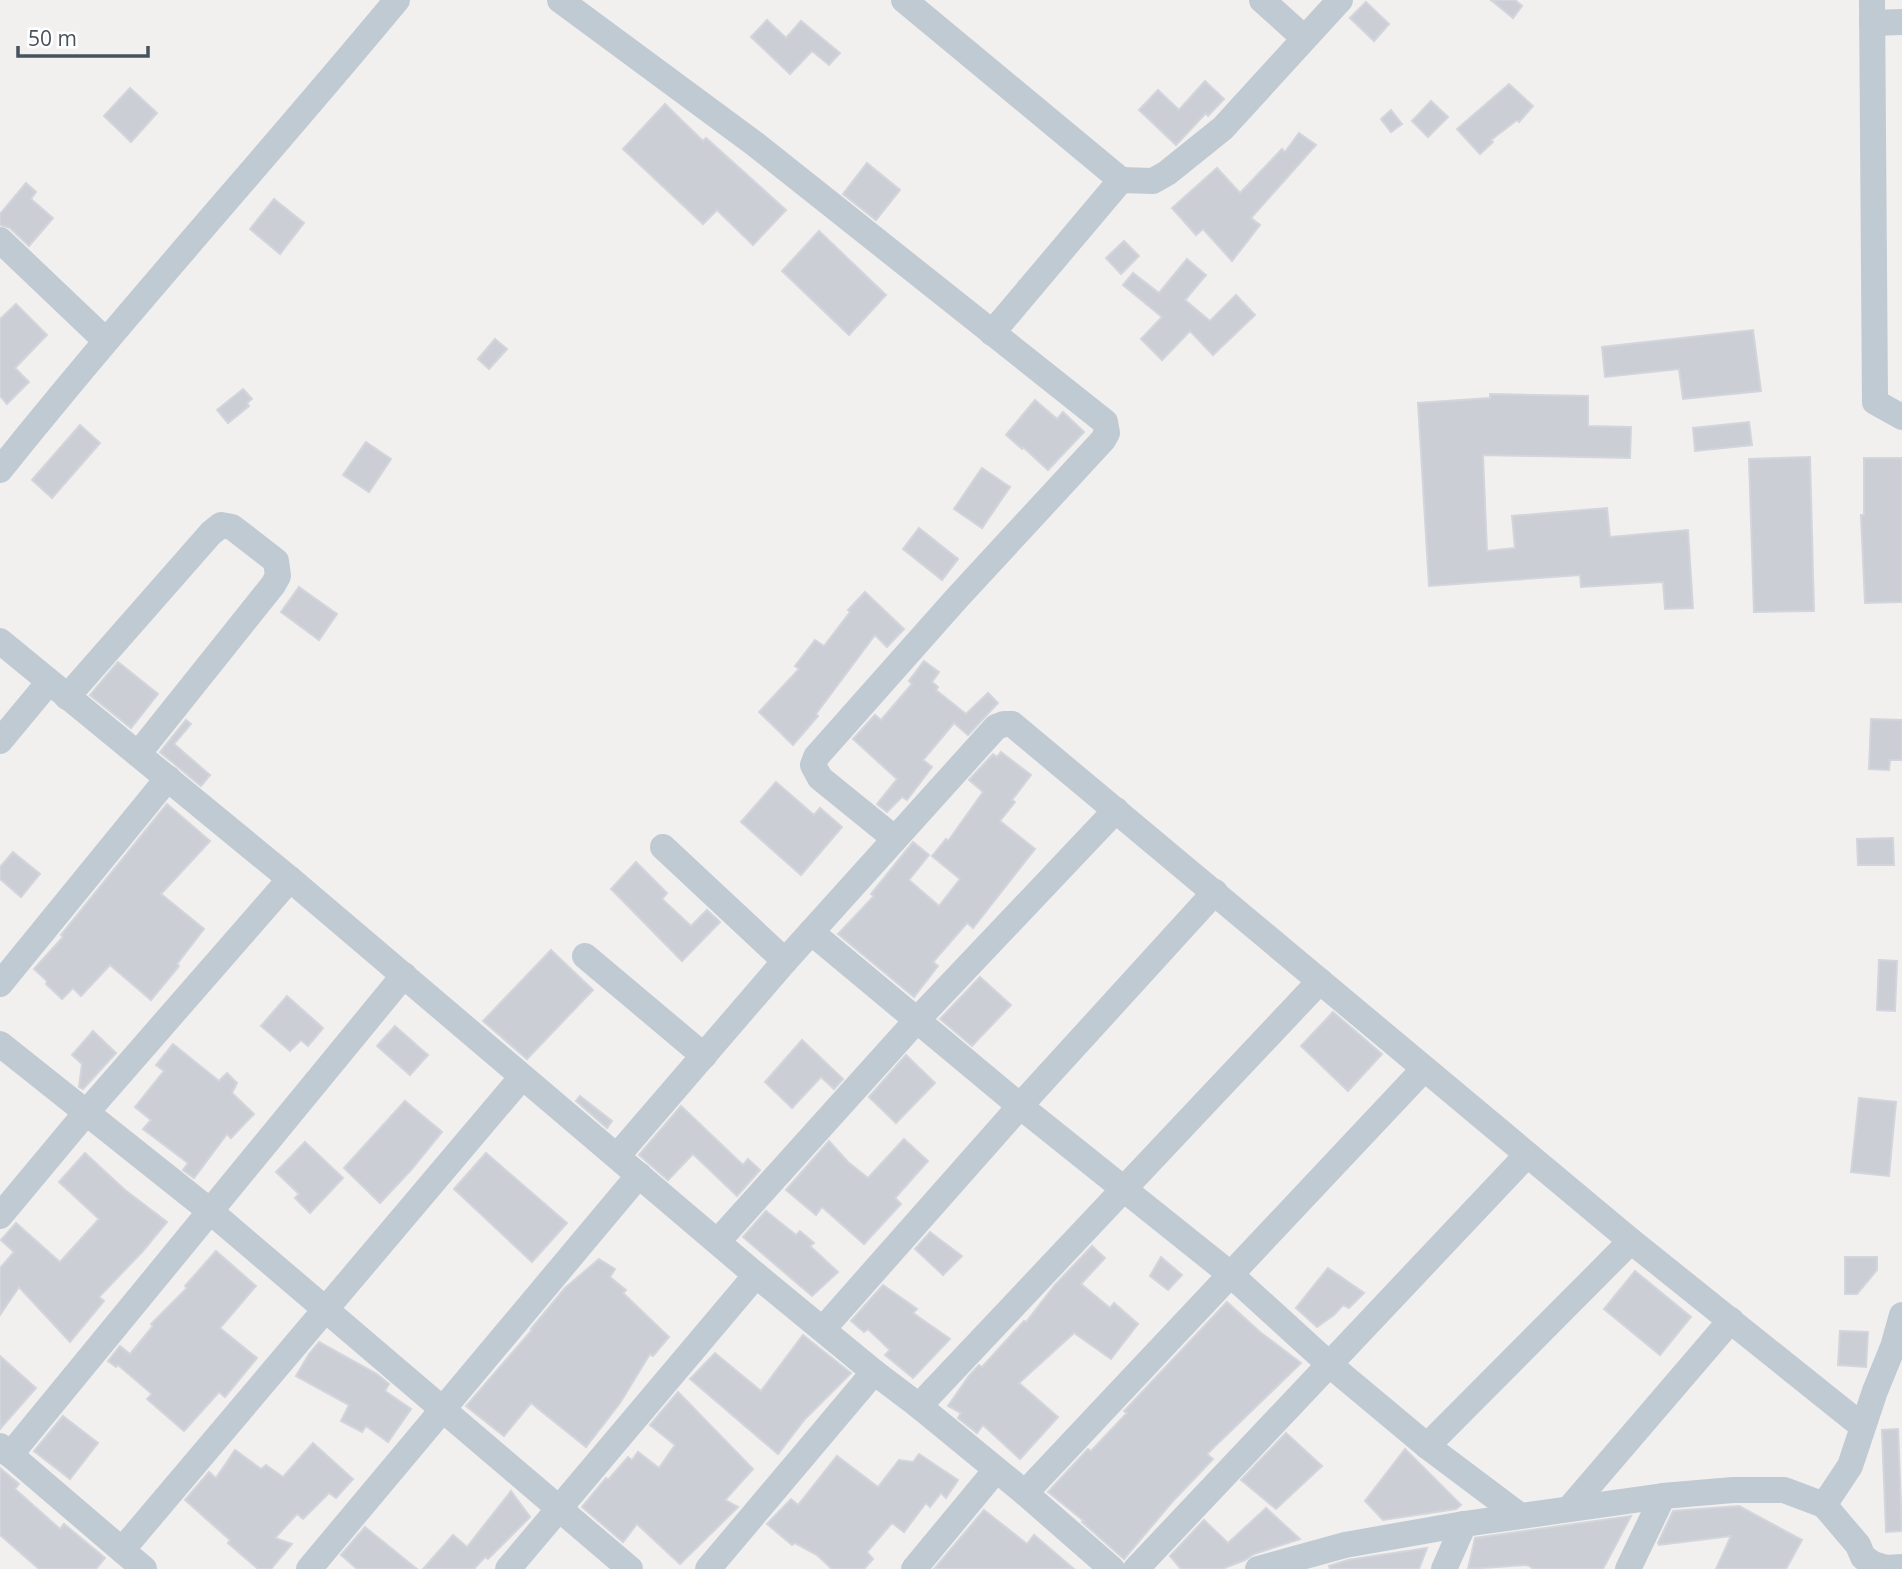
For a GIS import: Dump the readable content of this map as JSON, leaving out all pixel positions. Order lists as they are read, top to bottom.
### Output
{
  "scale_bar": "50 m"
}
